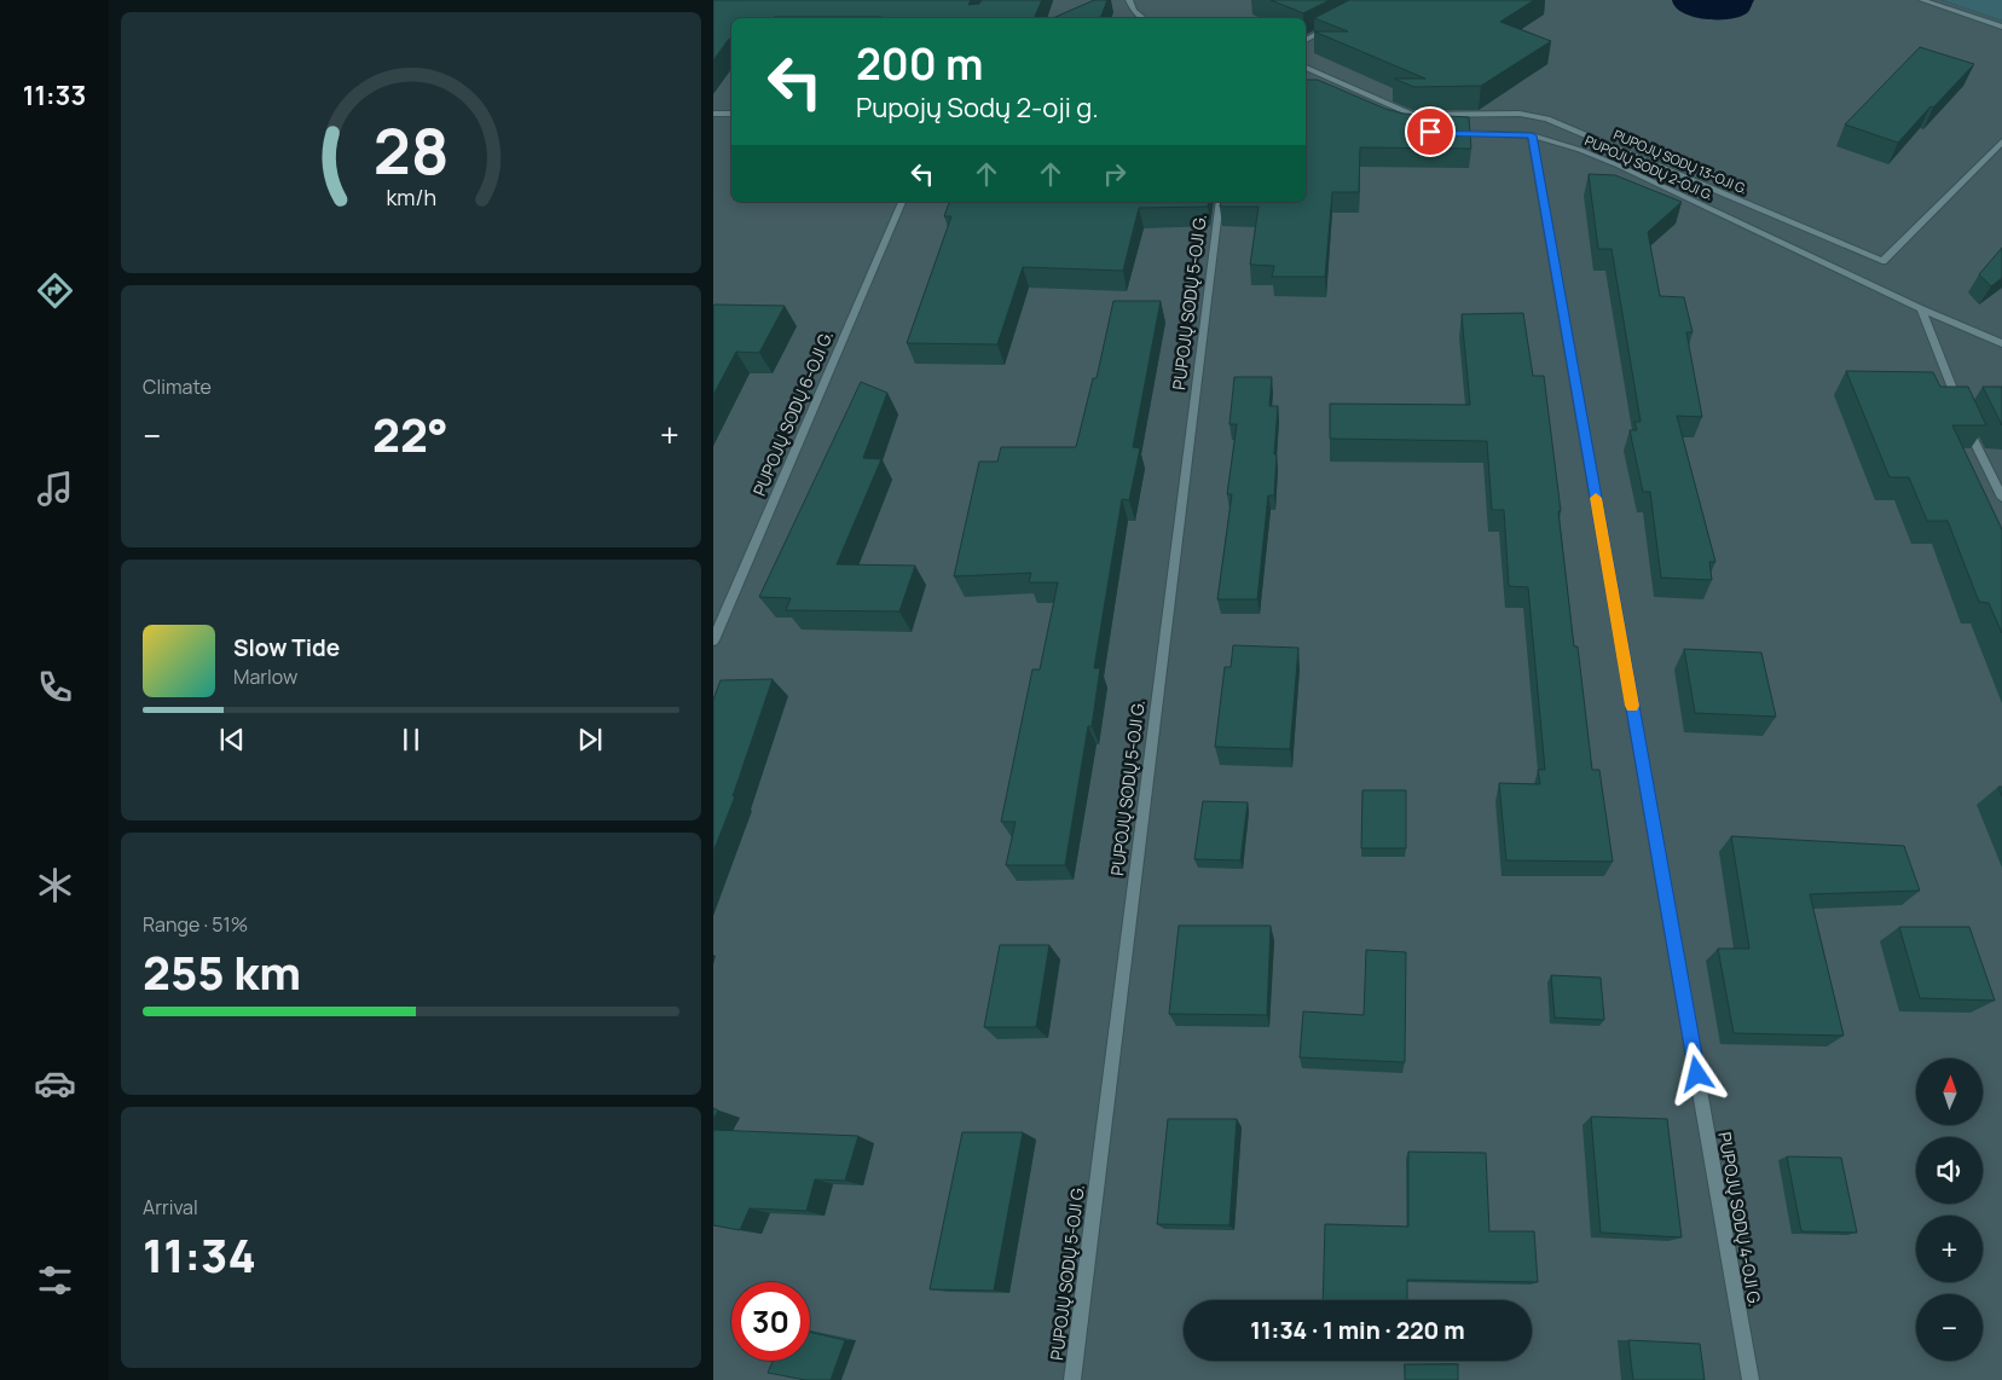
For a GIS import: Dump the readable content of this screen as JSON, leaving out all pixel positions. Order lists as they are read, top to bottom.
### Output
{
  "streets": {
    "street": [
      "PUPOJŲ SODŲ 13-OJI G.",
      "PUPOJŲ SODŲ 2-OJI G.",
      "PUPOJŲ SODŲ 5-OJI G.",
      "PUPOJŲ SODŲ 6-OJI G.",
      "PUPOJŲ SODŲ 4-OJI G."
    ]
  },
  "crossings": [
    ["PUPOJŲ SODŲ 2-OJI G.", "PUPOJŲ SODŲ 4-OJI G."]
  ],
  "north": "top",
  "page": {
    "tabs": "11:33",
    "turn": ["200 m", "Pupojų Sodų 2-oji g."],
    "tile": [
      "Climate",
      ["Range · 51%", "255 km"],
      ["Arrival", "11:34"]
    ],
    "heat": ["−", "22°", "+"],
    "song": ["Slow Tide", "Marlow"],
    "map_buttons": ["+", "−"],
    "limit": "30",
    "trip": "11:34 · 1 min · 220 m",
    "gauge": ["28", "km/h"]
  }
}
